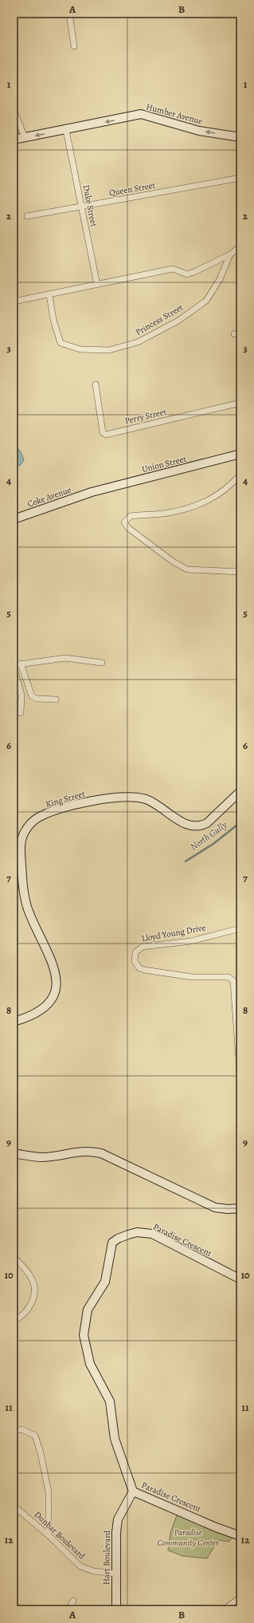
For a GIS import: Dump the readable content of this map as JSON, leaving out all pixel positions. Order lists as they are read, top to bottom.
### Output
{
  "streets": {
    "street": [
      "Humber Avenue",
      "Queen Street",
      "Duke Street",
      "Princess Street",
      "Perry Street",
      "Union Street",
      "Coke Avenue",
      "King Street",
      "Lloyd Young Drive",
      "Paradise Crescent",
      "Dunbar Boulevard",
      "Hart Boulevard"
    ]
  },
  "crossings": [
    ["Humber Avenue", "Duke Street"],
    ["Queen Street", "Duke Street"],
    ["Duke Street", "Princess Street"],
    ["Union Street", "Coke Avenue"],
    ["Paradise Crescent", "Hart Boulevard"],
    ["Dunbar Boulevard", "Hart Boulevard"]
  ],
  "one_way": ["Humber Avenue"],
  "water": ["North Gully"],
  "parks": ["Paradise Community Center"],
  "grid": {
    "columns": ["A", "B"],
    "rows": [
      "1",
      "2",
      "3",
      "4",
      "5",
      "6",
      "7",
      "8",
      "9",
      "10",
      "11",
      "12"
    ]
  }
}
